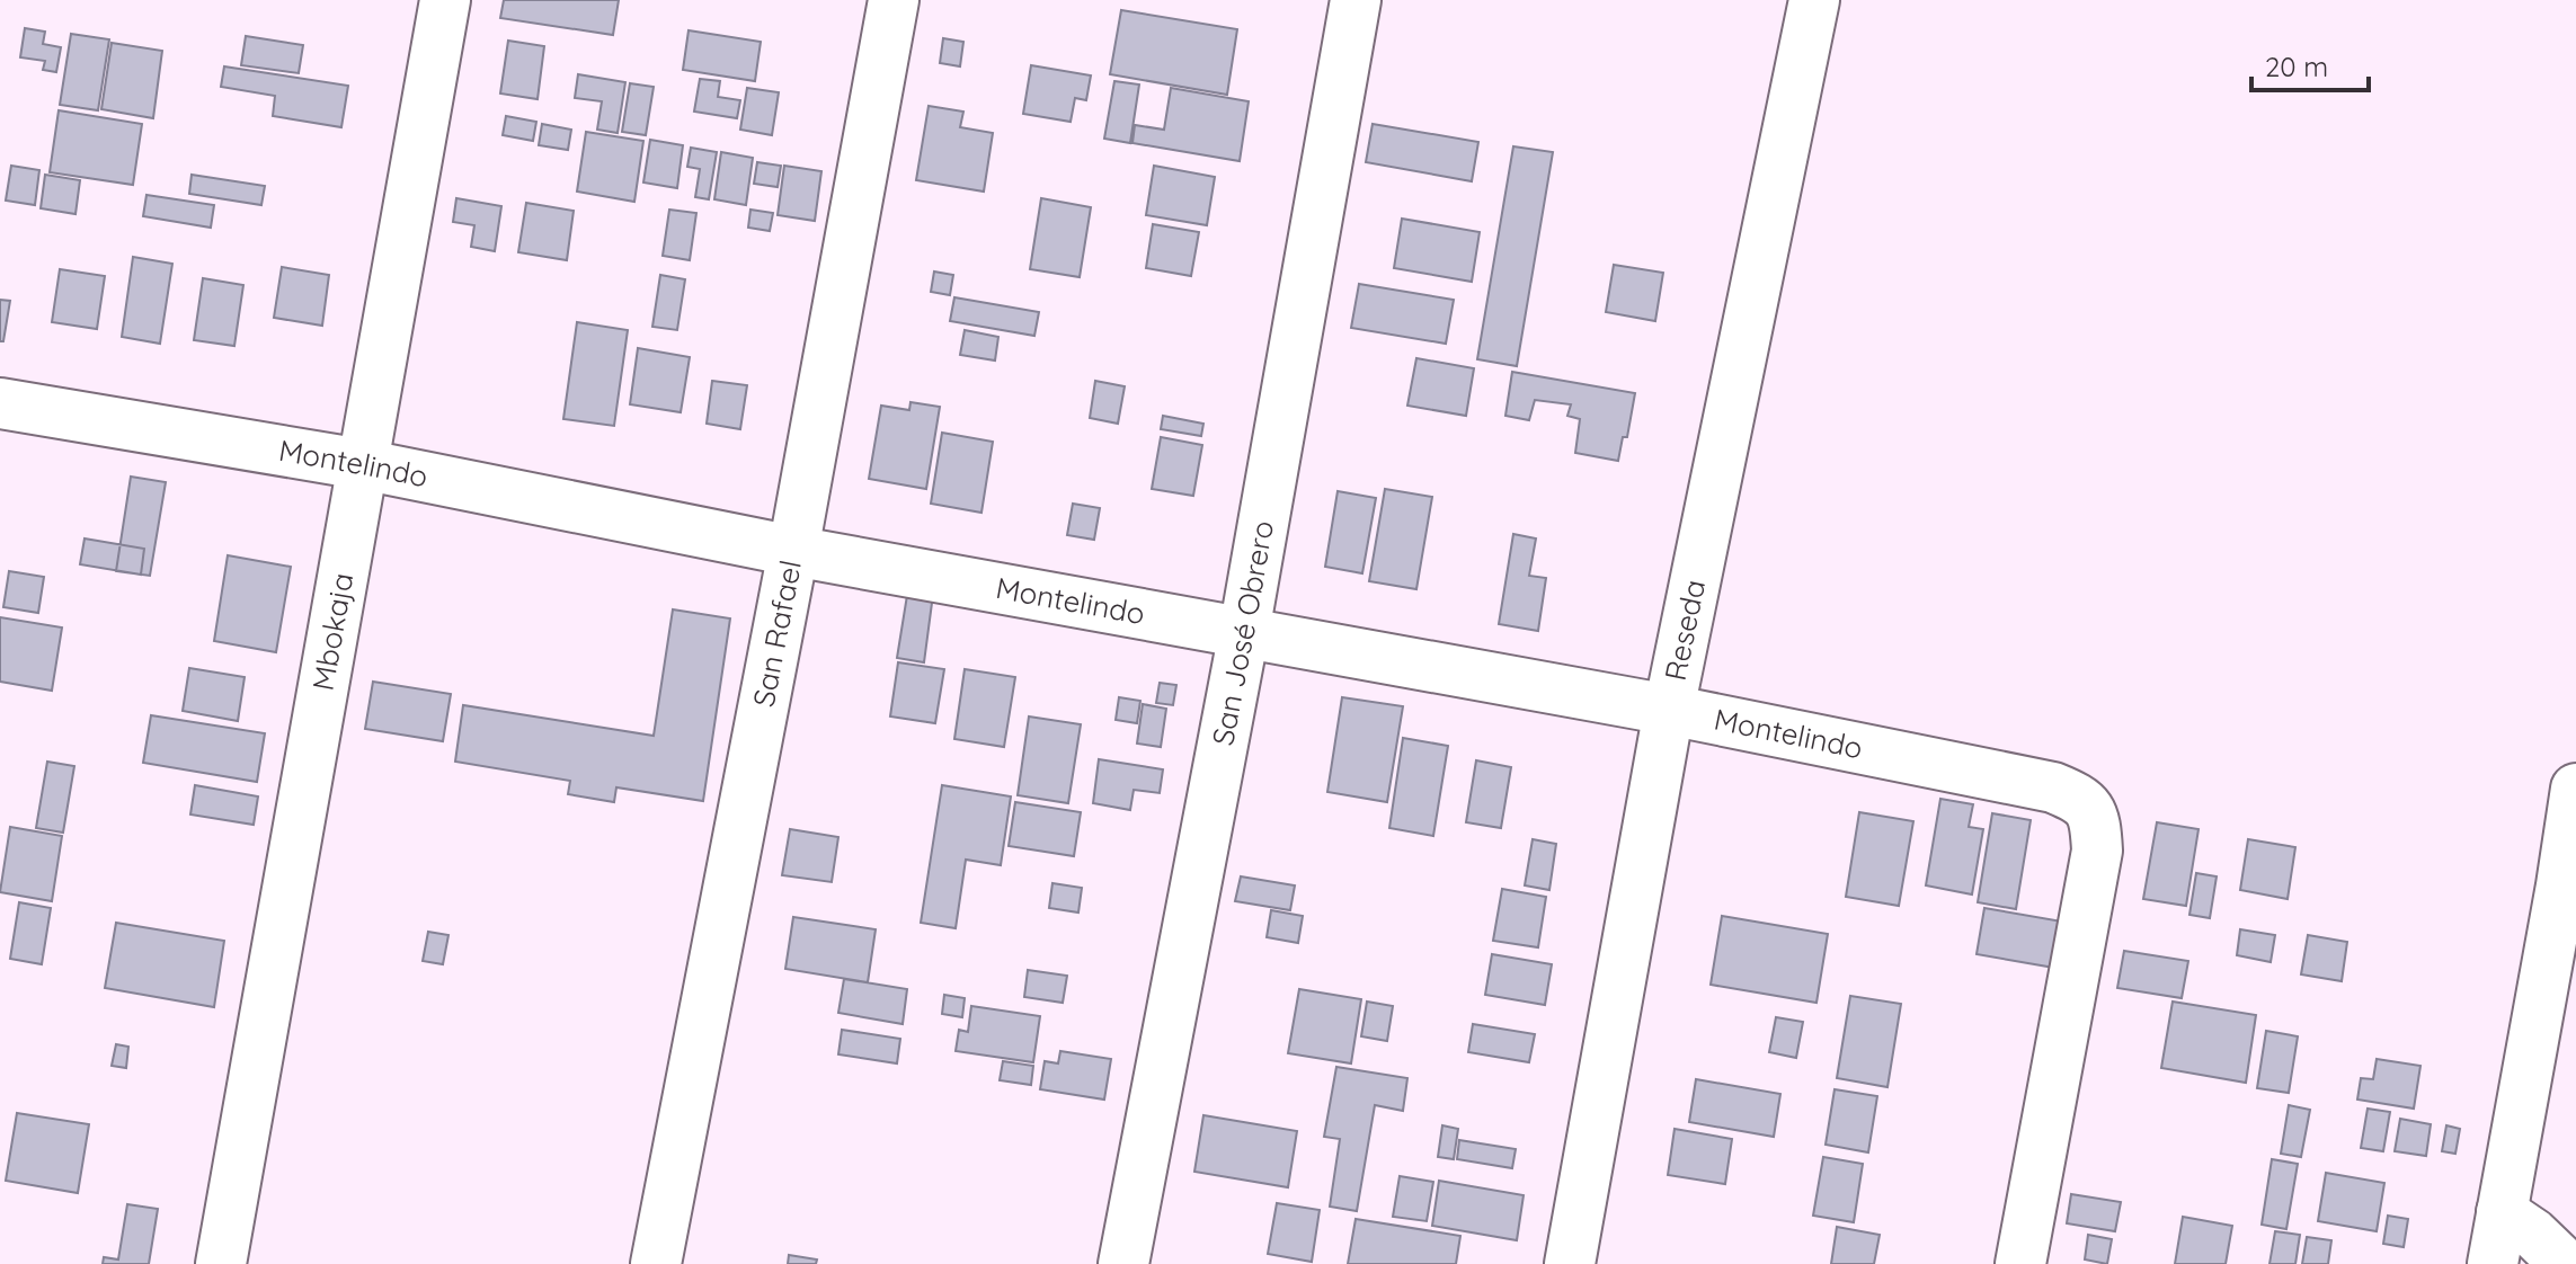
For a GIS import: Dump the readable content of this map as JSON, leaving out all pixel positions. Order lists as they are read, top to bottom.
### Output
{
  "streets": {
    "street": [
      "Montelindo",
      "Reseda",
      "Mbokaja",
      "San Rafael",
      "San José Obrero"
    ]
  },
  "crossings": [
    ["Montelindo", "Reseda"],
    ["Montelindo", "Mbokaja"],
    ["Montelindo", "San Rafael"],
    ["Montelindo", "San José Obrero"]
  ],
  "scale_bar": "20 m"
}
